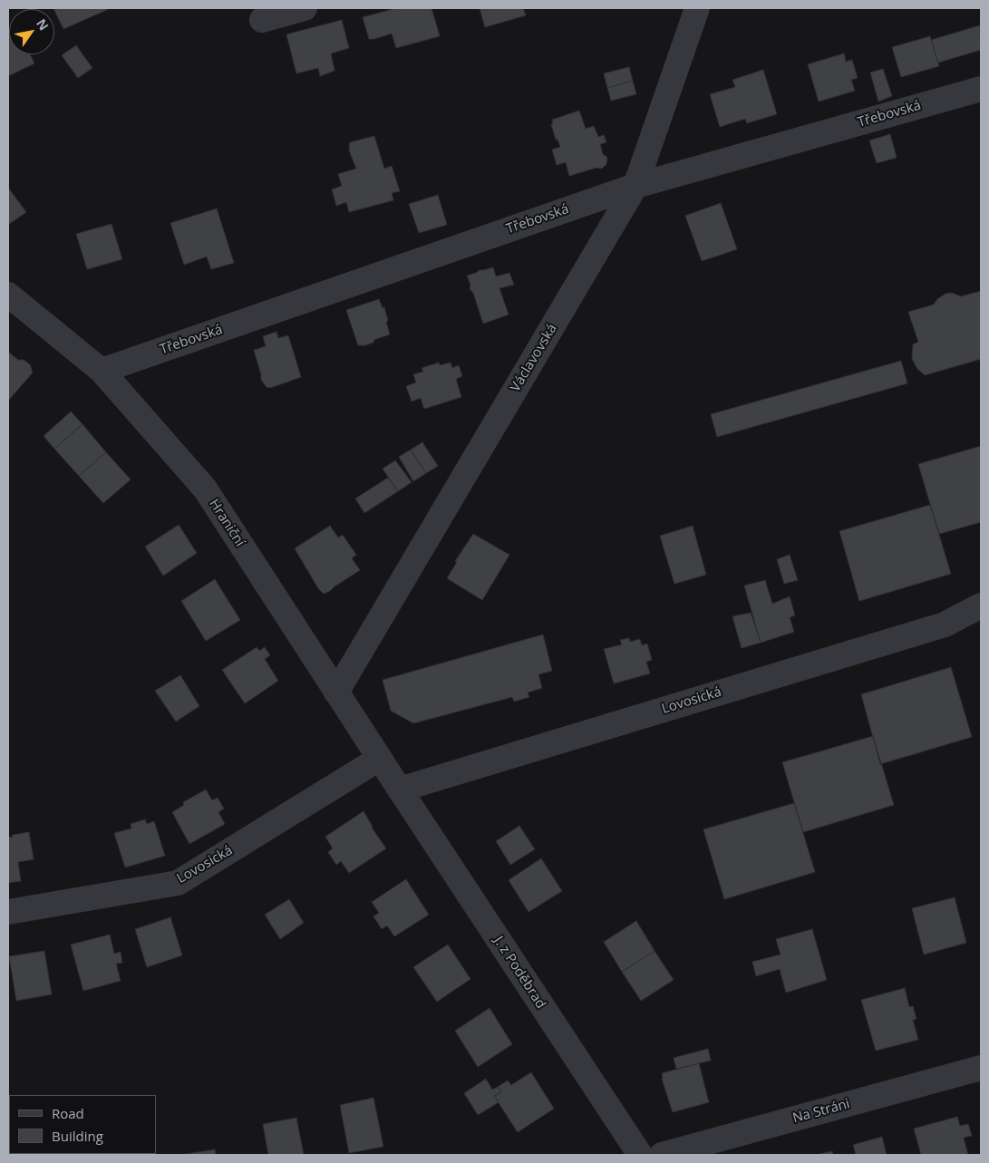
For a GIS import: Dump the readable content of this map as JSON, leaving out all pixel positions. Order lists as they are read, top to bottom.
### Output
{
  "streets": {
    "street": [
      "Třebovská",
      "Václavovská",
      "Hraniční",
      "Lovosická",
      "J. z Poděbrad",
      "Na Stráni"
    ]
  },
  "crossings": [
    ["Třebovská", "Václavovská"],
    ["Třebovská", "Hraniční"],
    ["Václavovská", "Hraniční"],
    ["Hraniční", "Lovosická"],
    ["Hraniční", "J. z Poděbrad"],
    ["Lovosická", "J. z Poděbrad"]
  ],
  "legend": ["Road", "Building"],
  "north": "top right"
}
